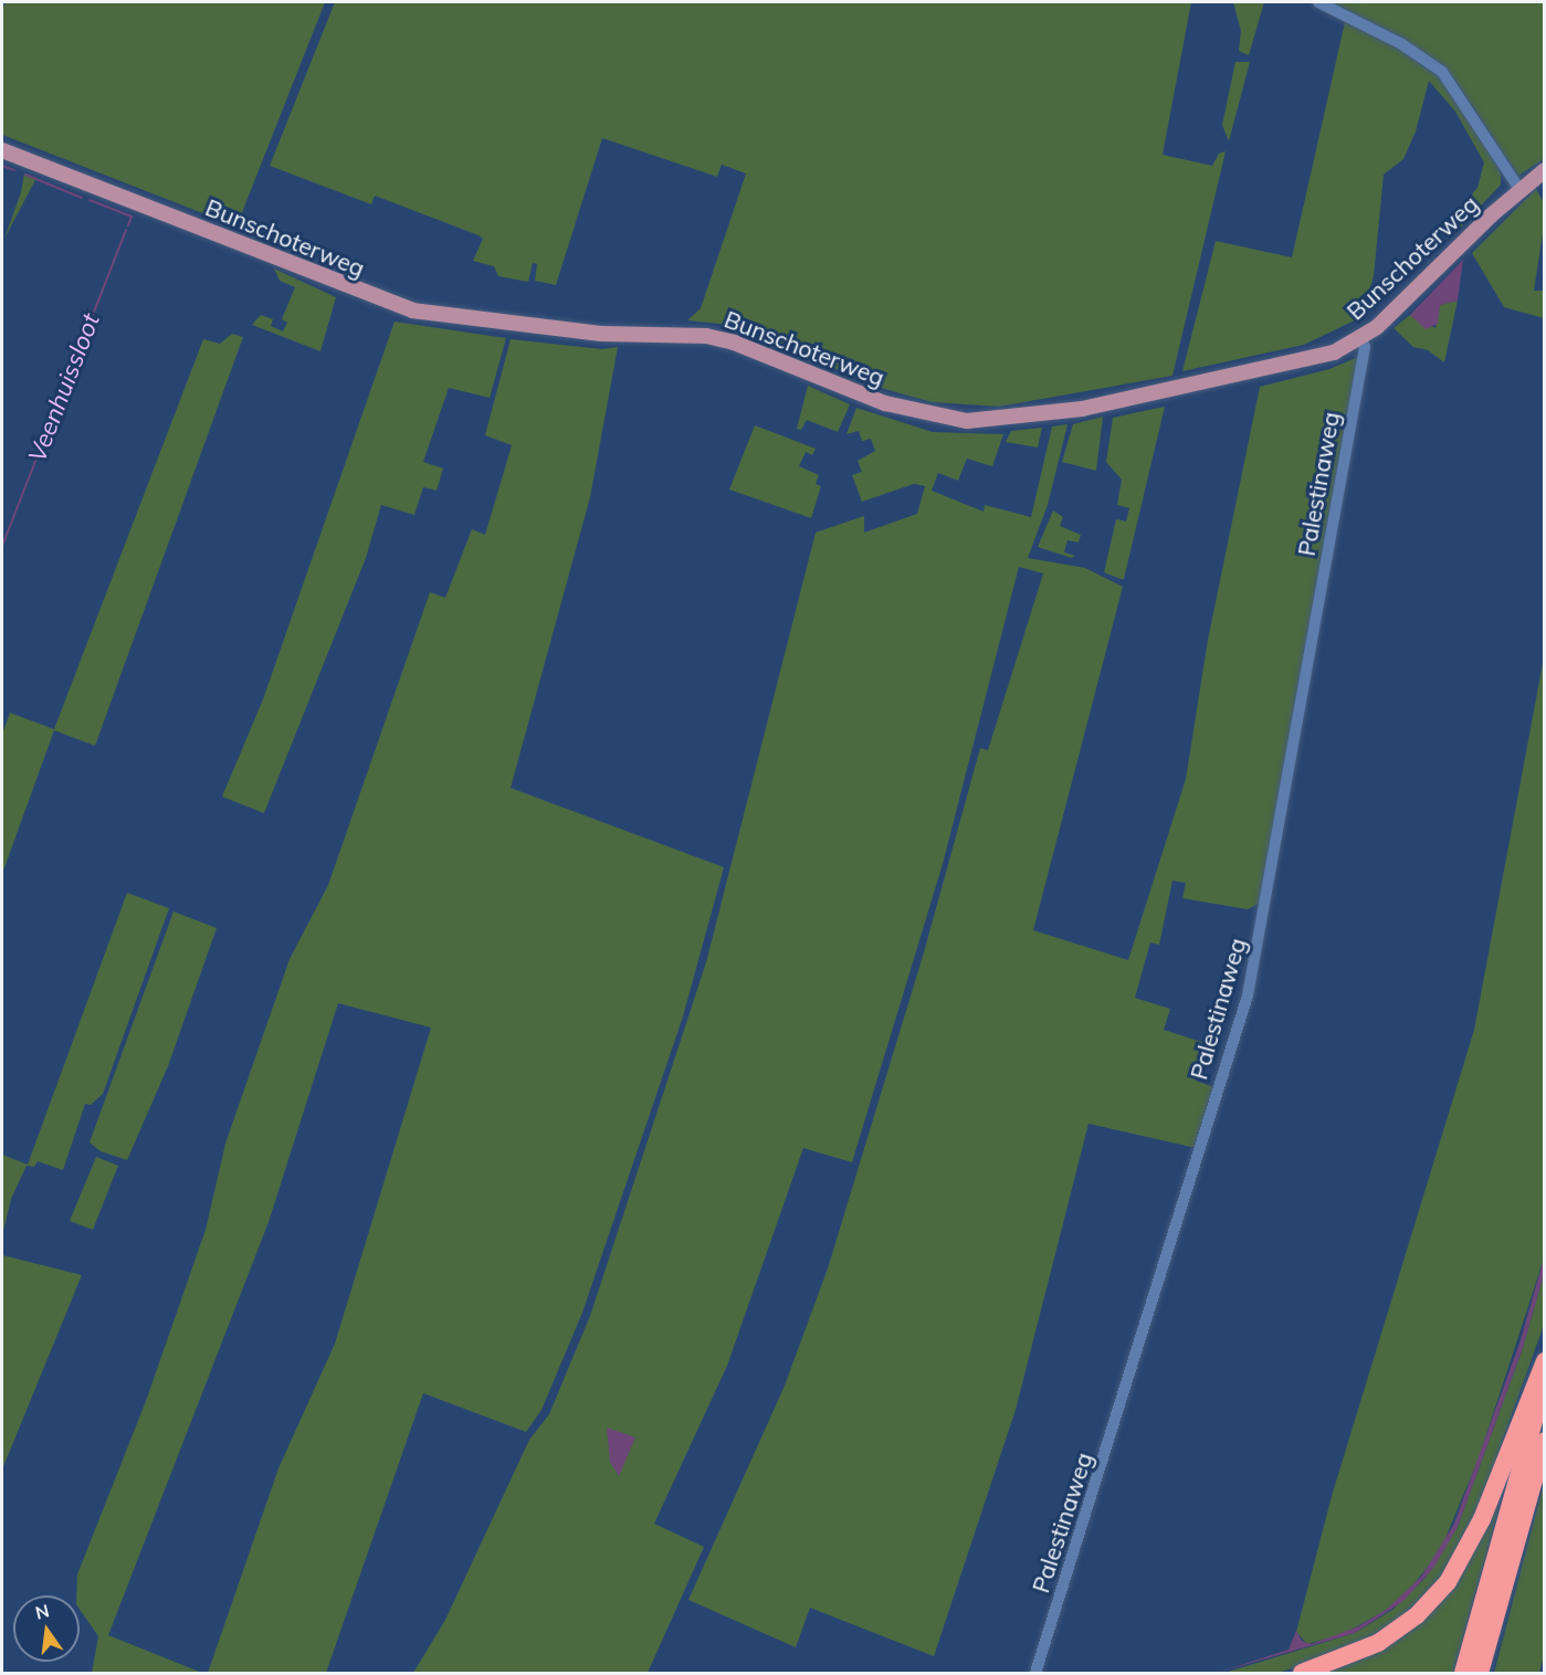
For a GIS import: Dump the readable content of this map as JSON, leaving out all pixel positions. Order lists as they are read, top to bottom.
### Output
{
  "streets": {
    "main road": ["Bunschoterweg"],
    "street": ["Palestinaweg"]
  },
  "crossings": [
    ["Bunschoterweg", "Palestinaweg"]
  ],
  "water": ["Veenhuissloot"],
  "north": "top"
}
